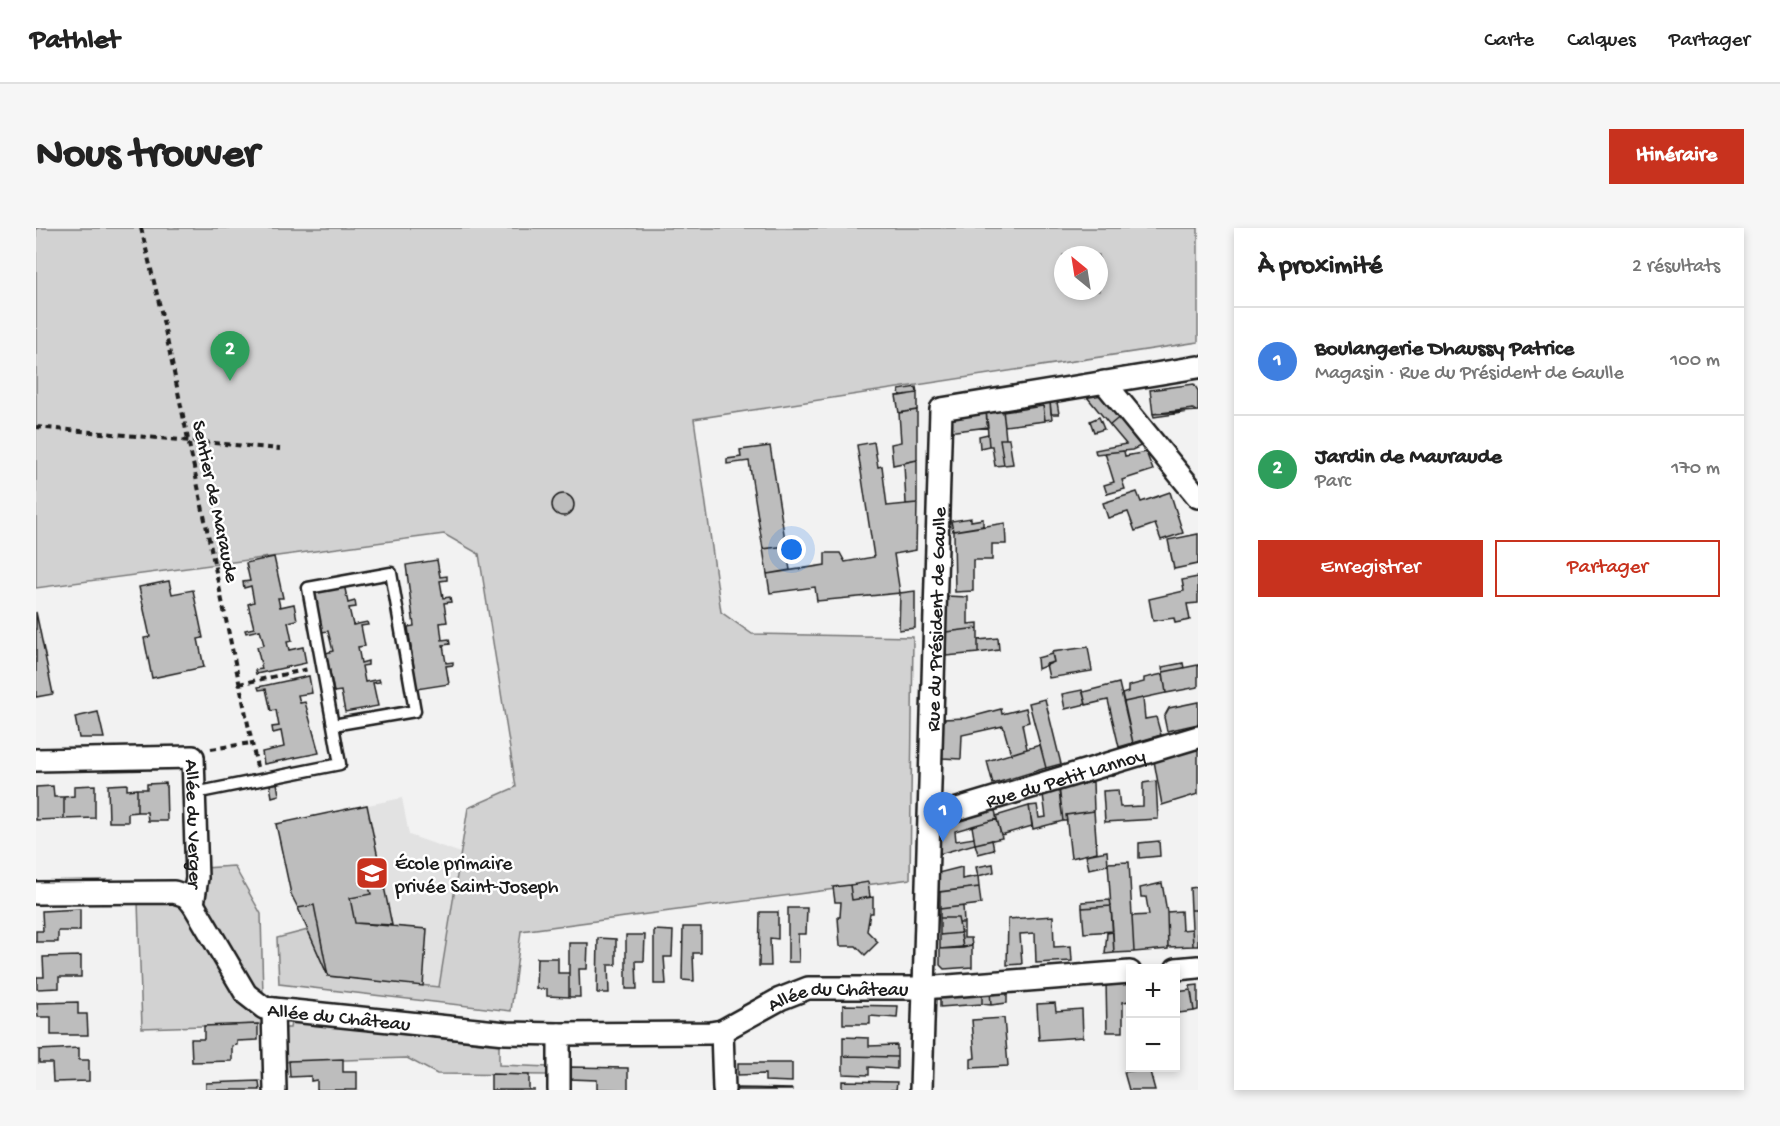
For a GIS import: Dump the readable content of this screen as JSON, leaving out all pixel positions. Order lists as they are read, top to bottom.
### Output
{
  "streets": {
    "street": [
      "Rue du Président de Gaulle",
      "Rue du Petit Lannoy",
      "Allée du Verger",
      "Allée du Château"
    ],
    "path": ["Sentier de Maraude"]
  },
  "crossings": [
    ["Rue du Président de Gaulle", "Rue du Petit Lannoy"],
    ["Rue du Président de Gaulle", "Allée du Château"],
    ["Allée du Verger", "Allée du Château"]
  ],
  "places": {
    "school or university": ["École primaire privée Saint-Joseph"]
  },
  "north": "top left",
  "page": {
    "header": "Pathlet",
    "nav": ["Carte", "Calques", "Partager"],
    "buttons": [
      "Itinéraire",
      ["Enregistrer", "Partager"]
    ],
    "title": "Nous trouver",
    "heading": ["À proximité", "2 résultats"],
    "list": [
      {
        "mark": "1",
        "name": "Boulangerie Dhaussy Patrice",
        "note": "Magasin · Rue du Président de Gaulle",
        "value": "100 m"
      },
      {
        "mark": "2",
        "name": "Jardin de Mauraude",
        "note": "Parc",
        "value": "170 m"
      }
    ],
    "pins": ["2", "1"],
    "map_buttons": ["+", "−"]
  }
}
